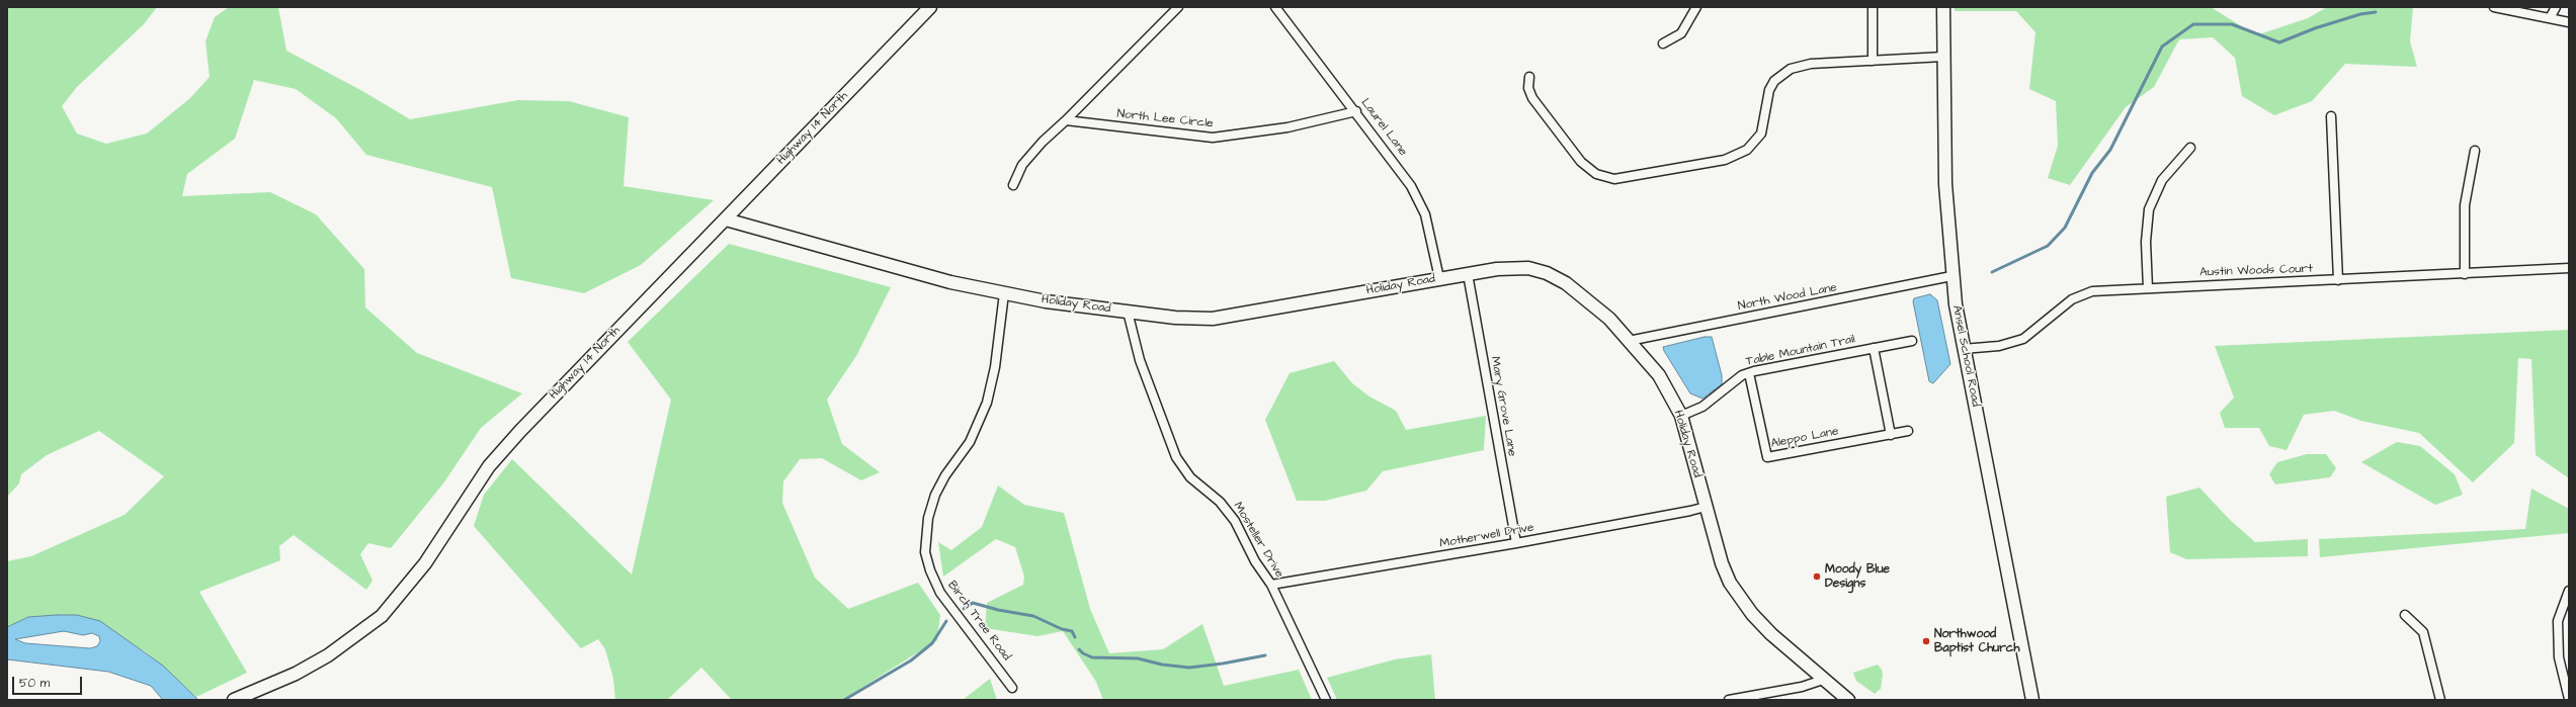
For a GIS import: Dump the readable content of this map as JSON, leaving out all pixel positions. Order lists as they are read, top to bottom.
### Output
{
  "streets": {
    "street": [
      "North Lee Circle",
      "Laurel Lane",
      "Highway 14 North",
      "Austin Woods Court",
      "Holiday Road",
      "North Wood Lane",
      "Table Mountain Trail",
      "Ansel School Road",
      "Mary Grove Lane",
      "Aleppo Lane",
      "Motherwell Drive",
      "Mosteller Drive",
      "Birch Tree Road"
    ]
  },
  "crossings": [
    ["North Lee Circle", "Laurel Lane"],
    ["Laurel Lane", "Holiday Road"],
    ["Highway 14 North", "Holiday Road"],
    ["Austin Woods Court", "Ansel School Road"],
    ["Holiday Road", "North Wood Lane"],
    ["Holiday Road", "Table Mountain Trail"],
    ["Holiday Road", "Mary Grove Lane"],
    ["Holiday Road", "Motherwell Drive"],
    ["Holiday Road", "Mosteller Drive"],
    ["Holiday Road", "Birch Tree Road"],
    ["North Wood Lane", "Ansel School Road"],
    ["Table Mountain Trail", "Aleppo Lane"],
    ["Mary Grove Lane", "Motherwell Drive"],
    ["Motherwell Drive", "Mosteller Drive"]
  ],
  "places": ["Moody Blue Designs", "Northwood Baptist Church"],
  "scale_bar": "50 m"
}
